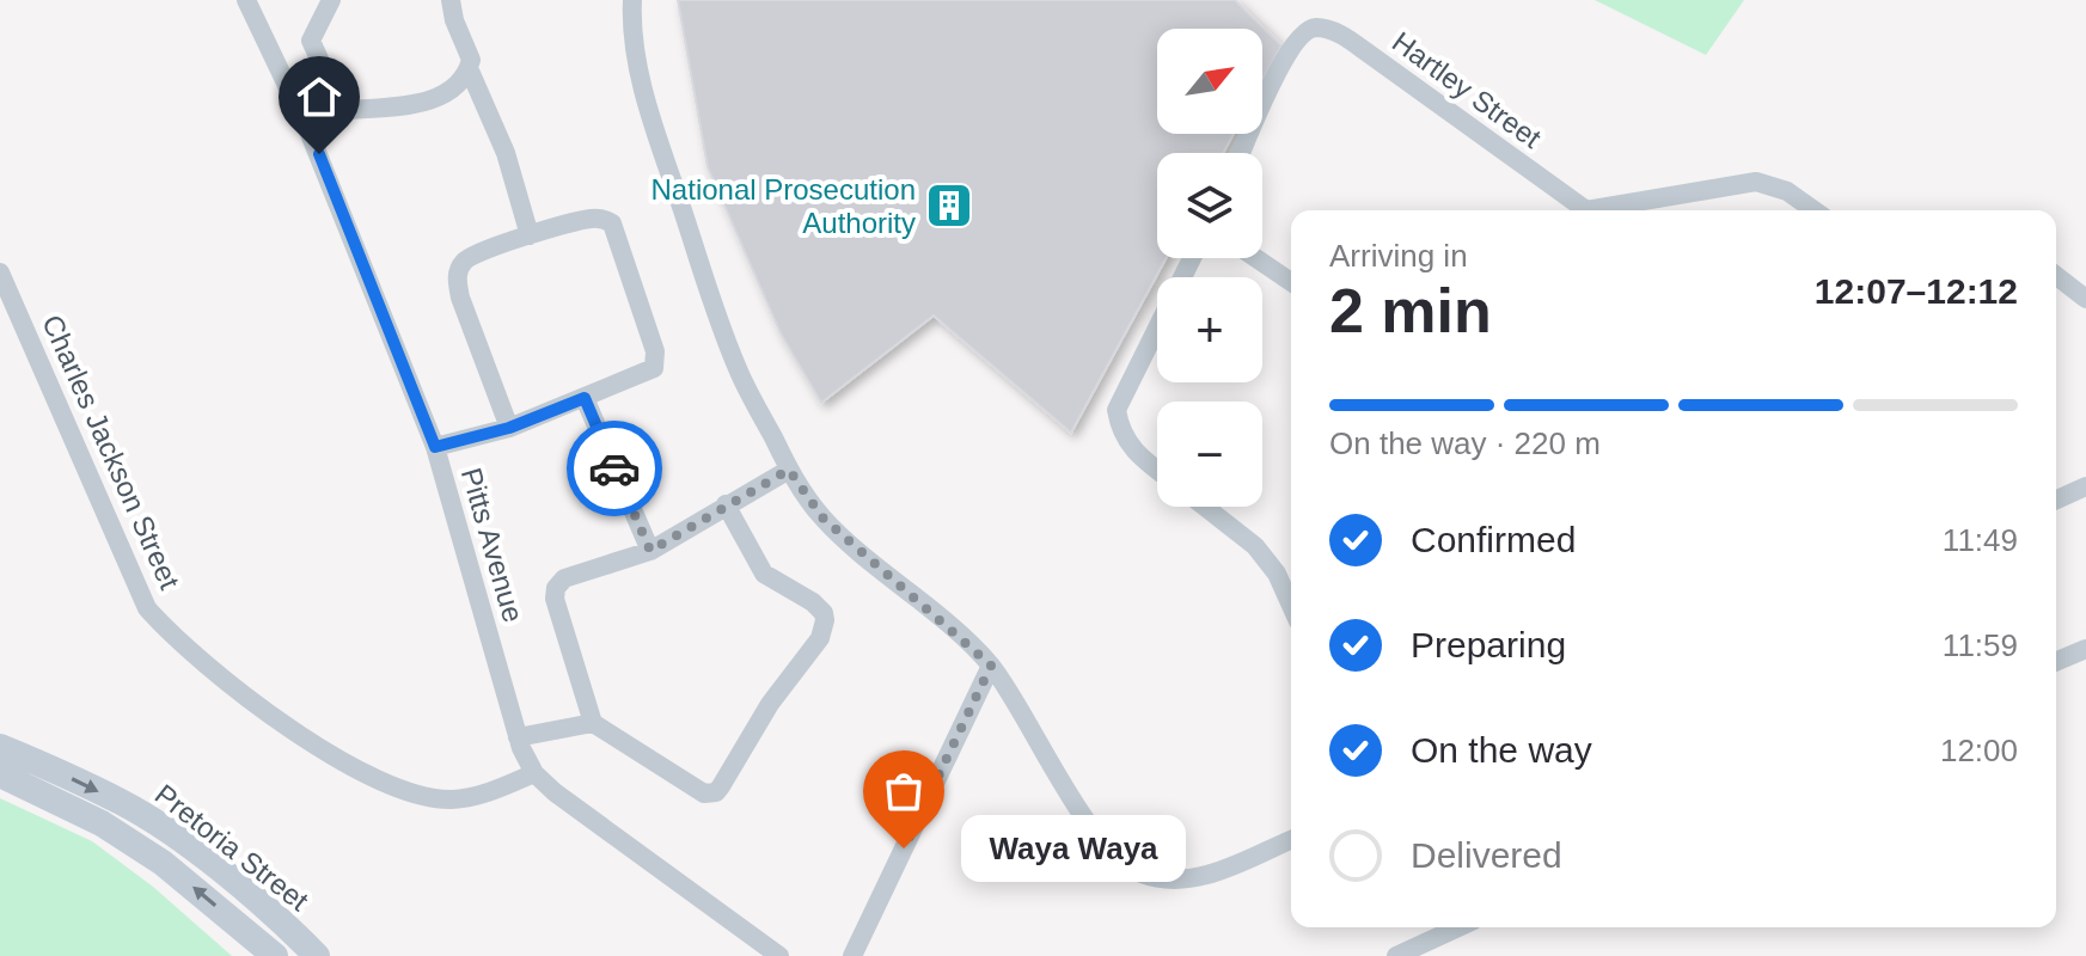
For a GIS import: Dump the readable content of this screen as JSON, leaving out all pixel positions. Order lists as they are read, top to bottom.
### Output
{
  "streets": {
    "main road": ["Pretoria Street"],
    "street": ["Hartley Street", "Charles Jackson Street", "Pitts Avenue"]
  },
  "crossings": [
    ["Charles Jackson Street", "Pitts Avenue"]
  ],
  "places": {
    "building": ["National Prosecution Authority"],
    "other": ["Waya Waya"]
  },
  "north": "top right",
  "page": {
    "map_buttons": ["+", "−"],
    "heading": ["2 min", "Arriving in", "12:07–12:12"],
    "bar": "On the way · 220 m",
    "list": [
      ["Confirmed", "11:49"],
      ["Preparing", "11:59"],
      ["On the way", "12:00"],
      "Delivered"
    ],
    "bubble": "Waya Waya"
  }
}
